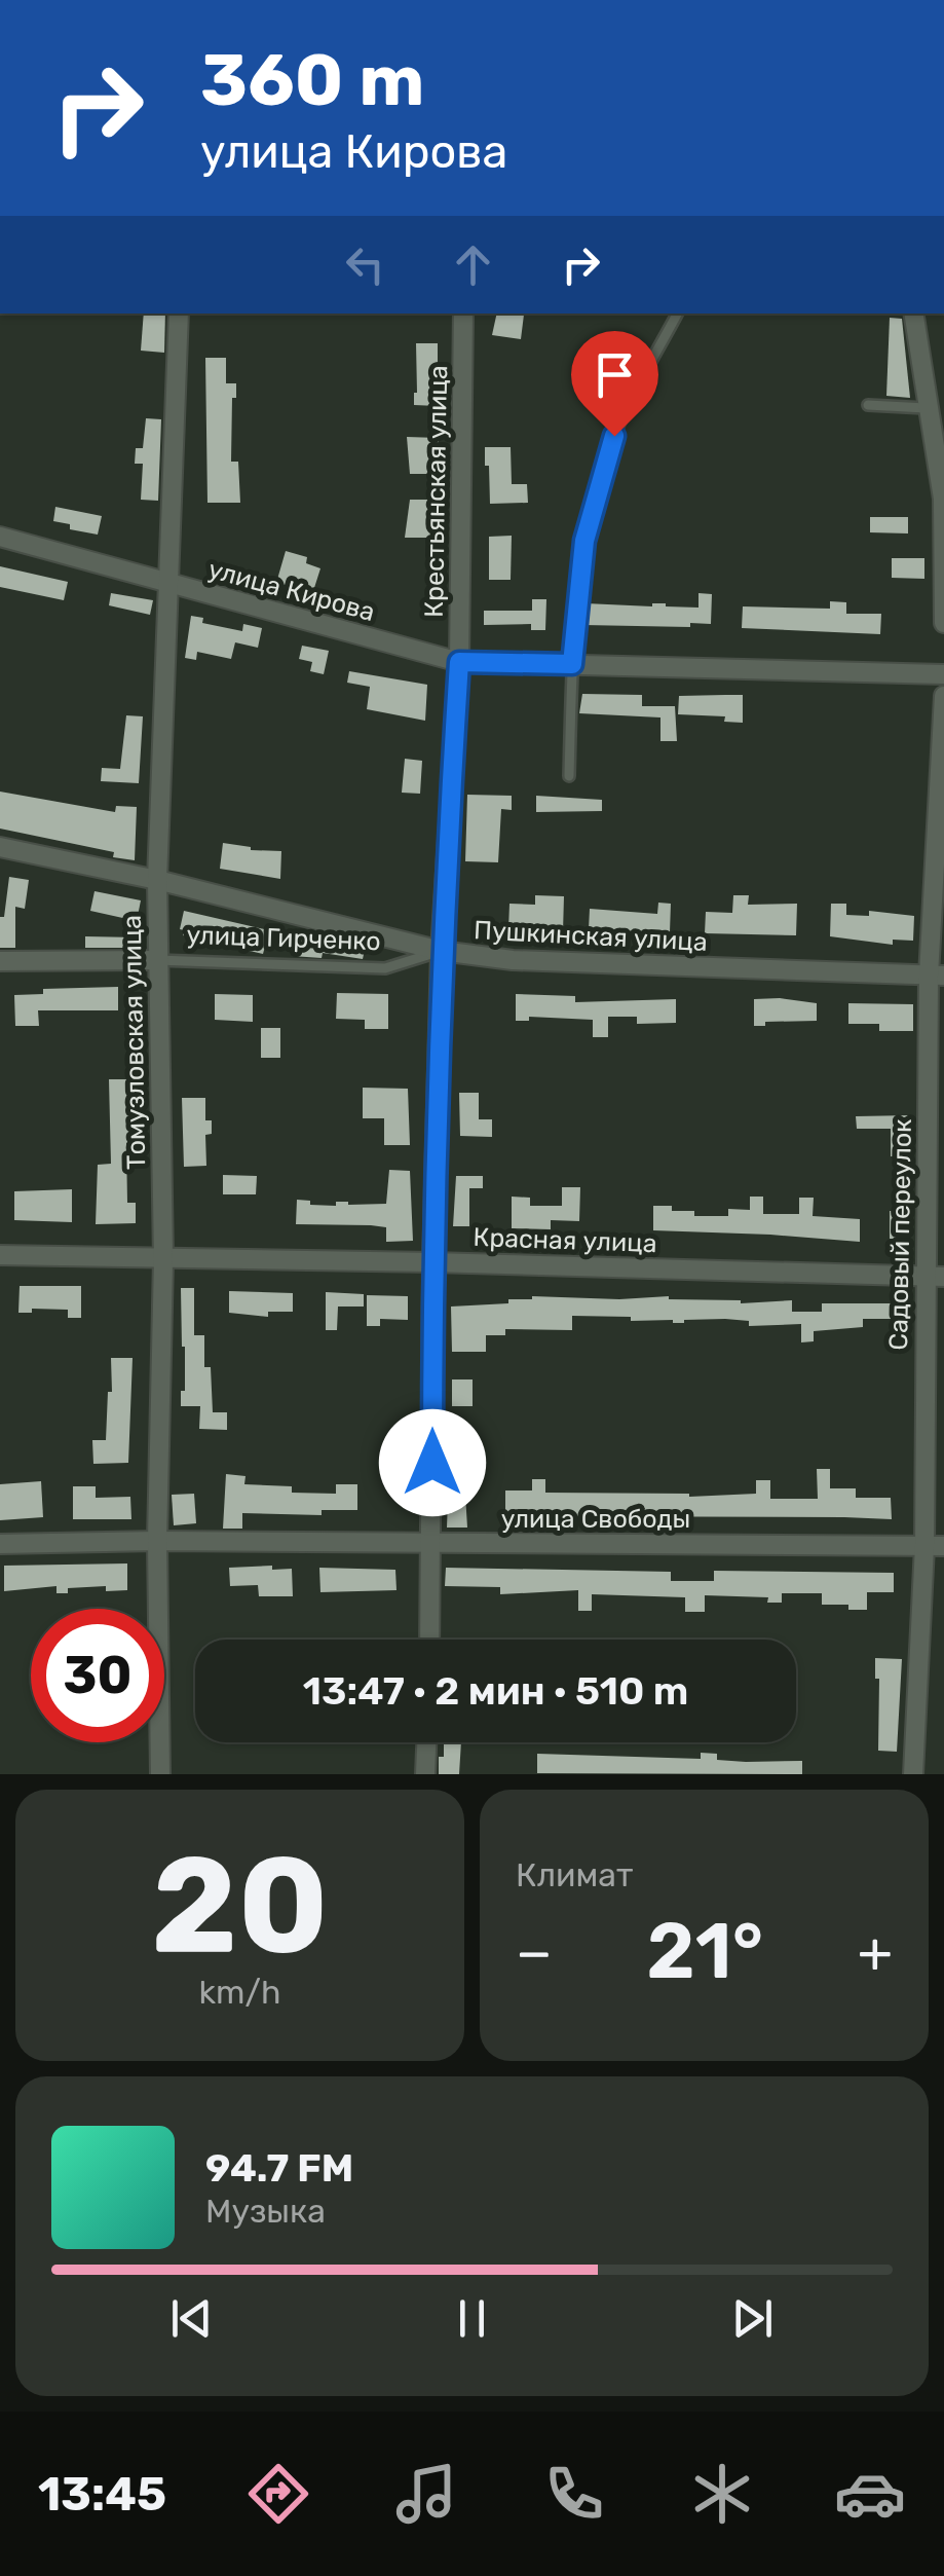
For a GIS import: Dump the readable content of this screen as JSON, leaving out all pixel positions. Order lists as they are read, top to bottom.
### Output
{
  "streets": {
    "street": [
      "Крестьянская улица",
      "улица Кирова",
      "Пушкинская улица",
      "улица Гирченко",
      "Томузловская улица",
      "Садовый переулок",
      "Красная улица",
      "улица Свободы"
    ]
  },
  "crossings": [
    ["Крестьянская улица", "улица Кирова"],
    ["Крестьянская улица", "Пушкинская улица"],
    ["Крестьянская улица", "улица Гирченко"],
    ["Крестьянская улица", "Красная улица"],
    ["Крестьянская улица", "улица Свободы"],
    ["улица Кирова", "Томузловская улица"],
    ["Пушкинская улица", "улица Гирченко"],
    ["Пушкинская улица", "Томузловская улица"],
    ["Пушкинская улица", "Садовый переулок"],
    ["улица Гирченко", "Томузловская улица"],
    ["Томузловская улица", "Красная улица"],
    ["Томузловская улица", "улица Свободы"],
    ["Садовый переулок", "Красная улица"],
    ["Садовый переулок", "улица Свободы"]
  ],
  "page": {
    "turn": ["360 m", "улица Кирова"],
    "limit": "30",
    "trip": "13:47 · 2 мин · 510 m",
    "tile": [
      ["20", "km/h"],
      "Климат"
    ],
    "heat": ["−", "21°", "+"],
    "song": ["94.7 FM", "Музыка"],
    "tabs": "13:45"
  }
}
